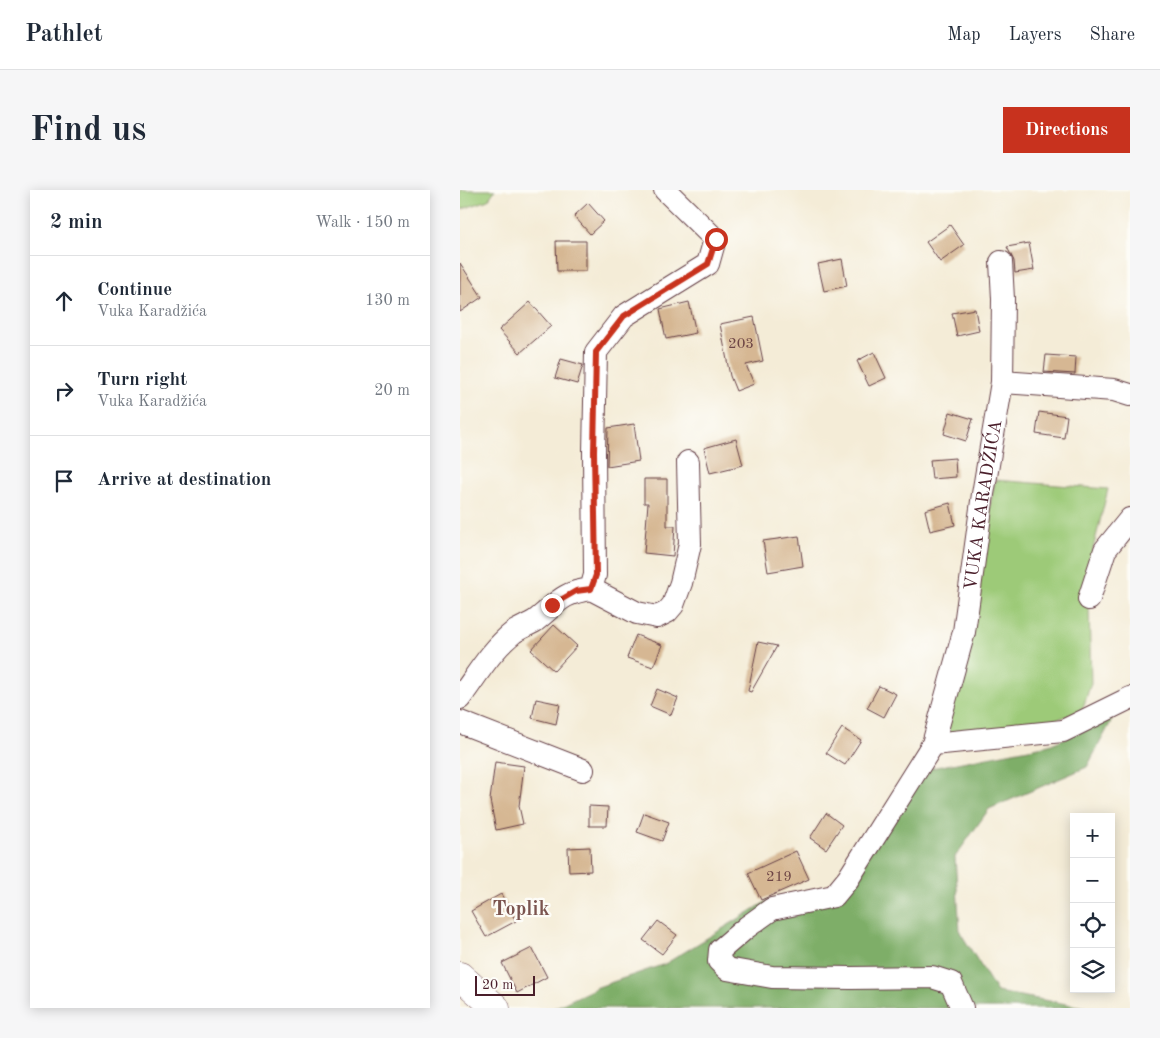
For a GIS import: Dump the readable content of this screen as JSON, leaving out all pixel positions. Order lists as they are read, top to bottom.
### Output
{
  "streets": {
    "street": ["VUKA KARADŽIĆA"]
  },
  "districts": ["Toplik"],
  "house_numbers": ["203", "219"],
  "scale_bar": "20 m",
  "page": {
    "header": "Pathlet",
    "nav": ["Map", "Layers", "Share"],
    "buttons": "Directions",
    "title": "Find us",
    "heading": ["2 min", "Walk · 150 m"],
    "list": [
      ["Continue", "Vuka Karadžića", "130 m"],
      ["Turn right", "Vuka Karadžića", "20 m"],
      "Arrive at destination"
    ],
    "map_buttons": ["+", "−"],
    "scale": "20 m"
  }
}
